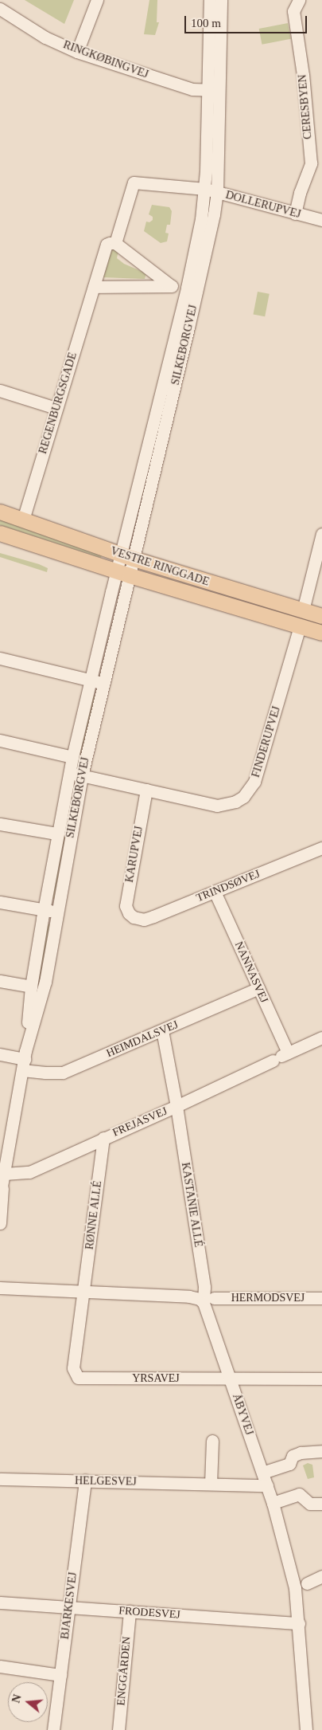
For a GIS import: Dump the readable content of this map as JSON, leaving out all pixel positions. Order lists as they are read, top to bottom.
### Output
{
  "streets": {
    "main road": ["VESTRE RINGGADE"],
    "street": [
      "RINGKØBINGVEJ",
      "CERESBYEN",
      "DOLLERUPVEJ",
      "SILKEBORGVEJ",
      "REGENBURGSGADE",
      "FINDERUPVEJ",
      "KARUPVEJ",
      "TRINDSØVEJ",
      "NANNASVEJ",
      "HEIMDALSVEJ",
      "FREJASVEJ",
      "KASTANIE ALLÉ",
      "RØNNE ALLÉ",
      "HERMODSVEJ",
      "YRSAVEJ",
      "ÅBYVEJ",
      "HELGESVEJ",
      "BJARKESVEJ",
      "FRODESVEJ",
      "ENGGÅRDEN"
    ]
  },
  "crossings": [
    ["RINGKØBINGVEJ", "SILKEBORGVEJ"],
    ["CERESBYEN", "DOLLERUPVEJ"],
    ["DOLLERUPVEJ", "SILKEBORGVEJ"],
    ["DOLLERUPVEJ", "REGENBURGSGADE"],
    ["SILKEBORGVEJ", "VESTRE RINGGADE"],
    ["SILKEBORGVEJ", "FINDERUPVEJ"],
    ["SILKEBORGVEJ", "HEIMDALSVEJ"],
    ["SILKEBORGVEJ", "FREJASVEJ"],
    ["REGENBURGSGADE", "VESTRE RINGGADE"],
    ["VESTRE RINGGADE", "FINDERUPVEJ"],
    ["FINDERUPVEJ", "KARUPVEJ"],
    ["KARUPVEJ", "TRINDSØVEJ"],
    ["TRINDSØVEJ", "NANNASVEJ"],
    ["NANNASVEJ", "HEIMDALSVEJ"],
    ["NANNASVEJ", "FREJASVEJ"],
    ["HEIMDALSVEJ", "KASTANIE ALLÉ"],
    ["FREJASVEJ", "KASTANIE ALLÉ"],
    ["FREJASVEJ", "RØNNE ALLÉ"],
    ["KASTANIE ALLÉ", "HERMODSVEJ"],
    ["KASTANIE ALLÉ", "ÅBYVEJ"],
    ["RØNNE ALLÉ", "YRSAVEJ"],
    ["HERMODSVEJ", "ÅBYVEJ"],
    ["YRSAVEJ", "ÅBYVEJ"],
    ["ÅBYVEJ", "HELGESVEJ"],
    ["ÅBYVEJ", "FRODESVEJ"],
    ["HELGESVEJ", "BJARKESVEJ"],
    ["BJARKESVEJ", "FRODESVEJ"],
    ["FRODESVEJ", "ENGGÅRDEN"]
  ],
  "scale_bar": "100 m",
  "north": "left"
}
